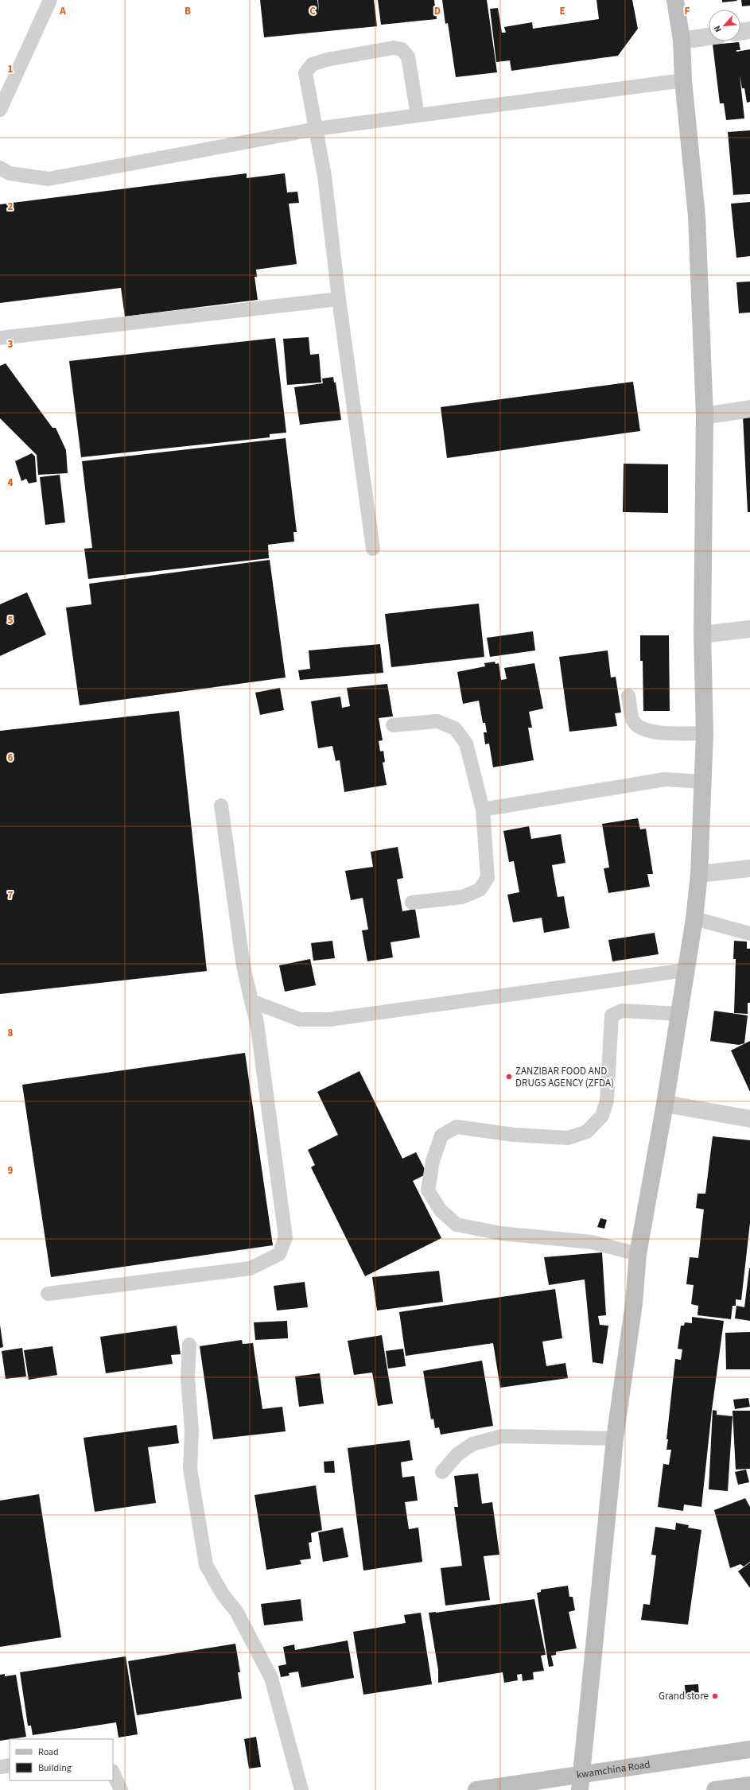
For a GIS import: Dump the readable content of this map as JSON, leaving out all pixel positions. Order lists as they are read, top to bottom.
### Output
{
  "streets": {
    "street": ["kwamchina Road"]
  },
  "places": ["ZANZIBAR FOOD AND DRUGS AGENCY (ZFDA)", "Grand store"],
  "legend": ["Road", "Building"],
  "north": "bottom left",
  "grid": {
    "columns": [
      "A",
      "B",
      "C",
      "D",
      "E",
      "F"
    ],
    "rows": [
      "1",
      "2",
      "3",
      "4",
      "5",
      "6",
      "7",
      "8",
      "9"
    ]
  }
}
